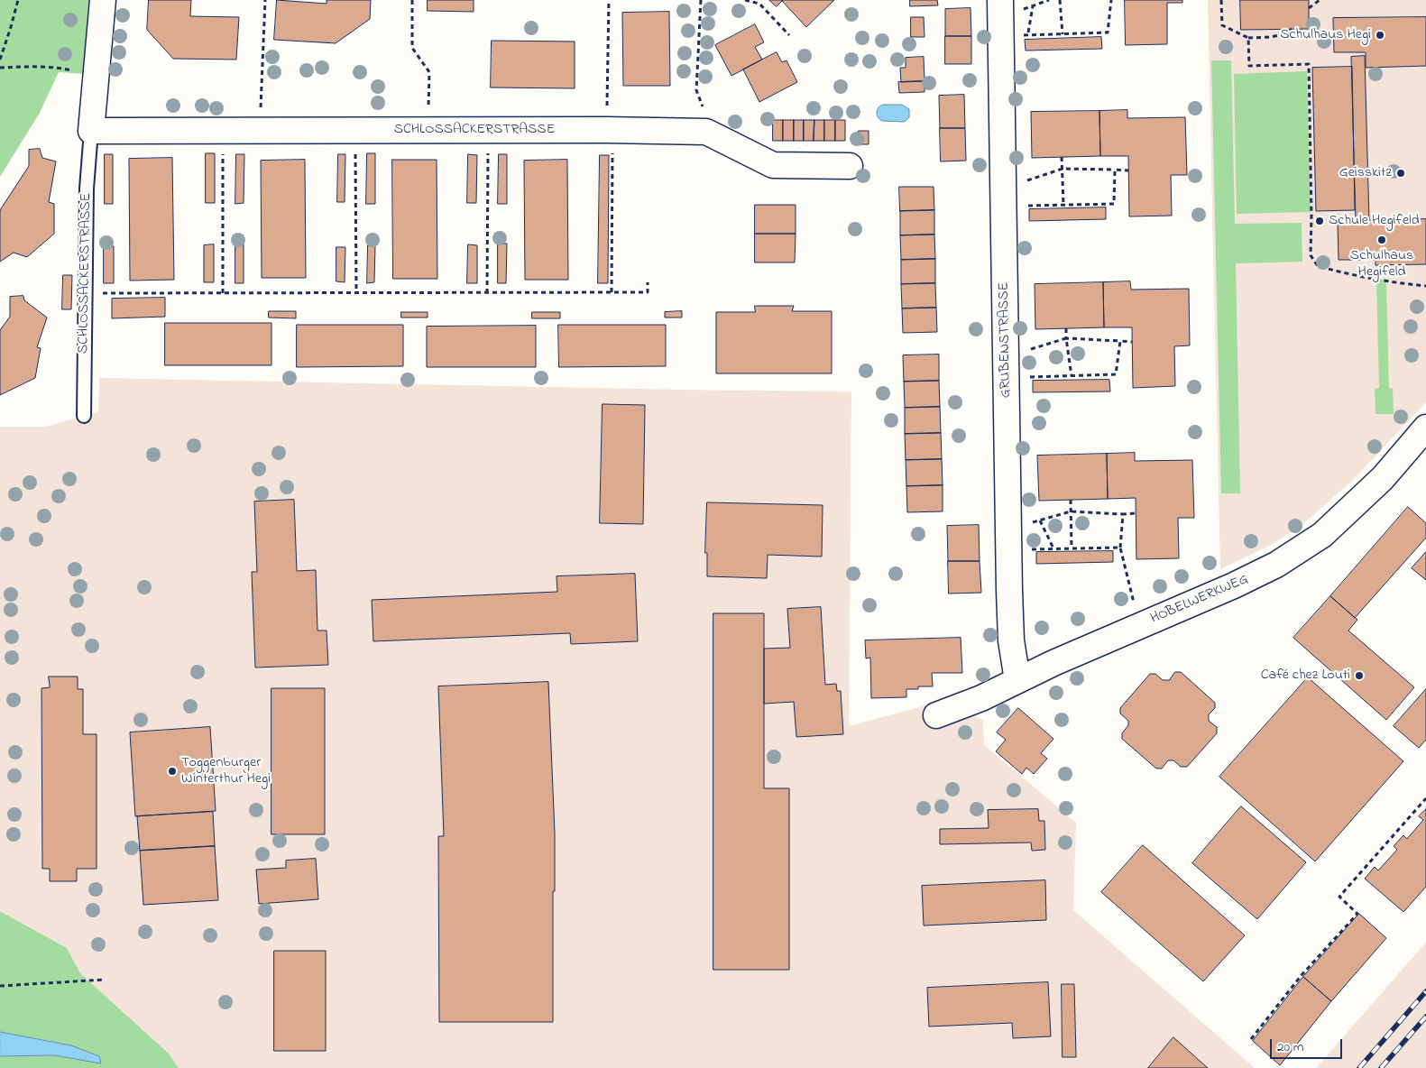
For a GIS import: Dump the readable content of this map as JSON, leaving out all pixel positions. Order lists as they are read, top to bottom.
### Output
{
  "streets": {
    "street": ["SCHLOSSACKERSTRASSE", "GRUBENSTRASSE", "HOBELWERKWEG"]
  },
  "crossings": [
    ["GRUBENSTRASSE", "HOBELWERKWEG"]
  ],
  "places": [
    "Schulhaus Hegi",
    "Geisskitz",
    "Schule Hegifeld",
    "Schulhaus Hegifeld",
    "Café chez Louti",
    "Toggenburger Winterthur Hegi"
  ],
  "scale_bar": "20 m"
}
